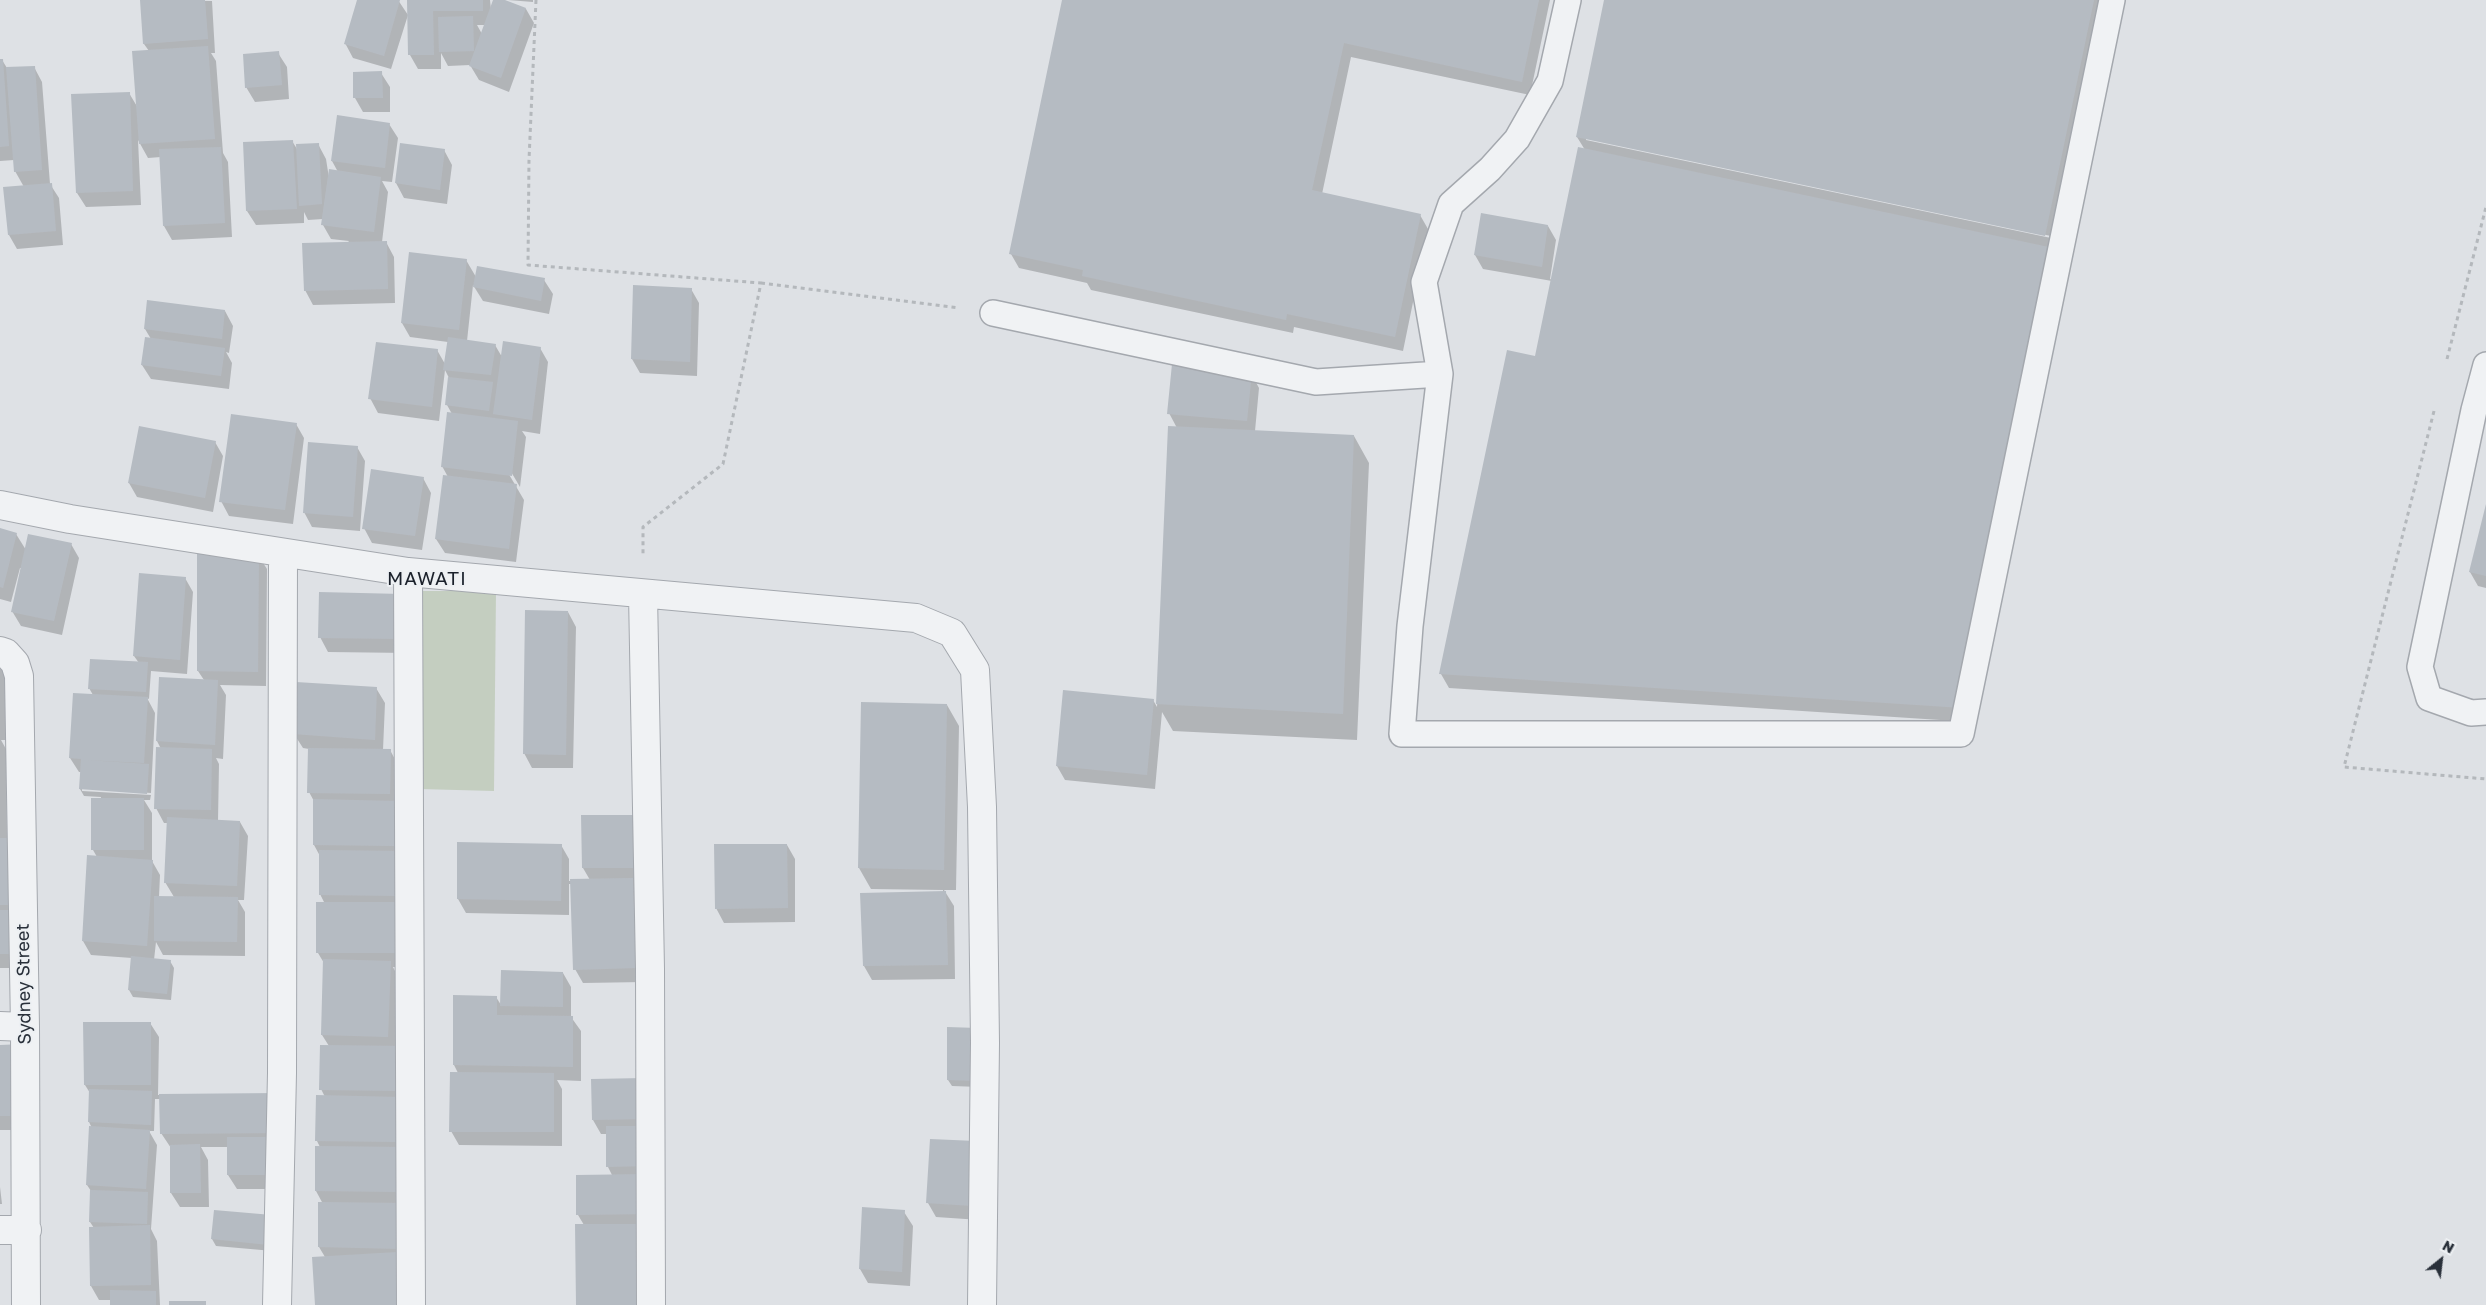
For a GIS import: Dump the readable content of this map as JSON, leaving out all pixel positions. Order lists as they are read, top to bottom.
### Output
{
  "streets": {
    "street": ["Sydney Street"]
  },
  "districts": ["MAWATI"],
  "north": "top right"
}
